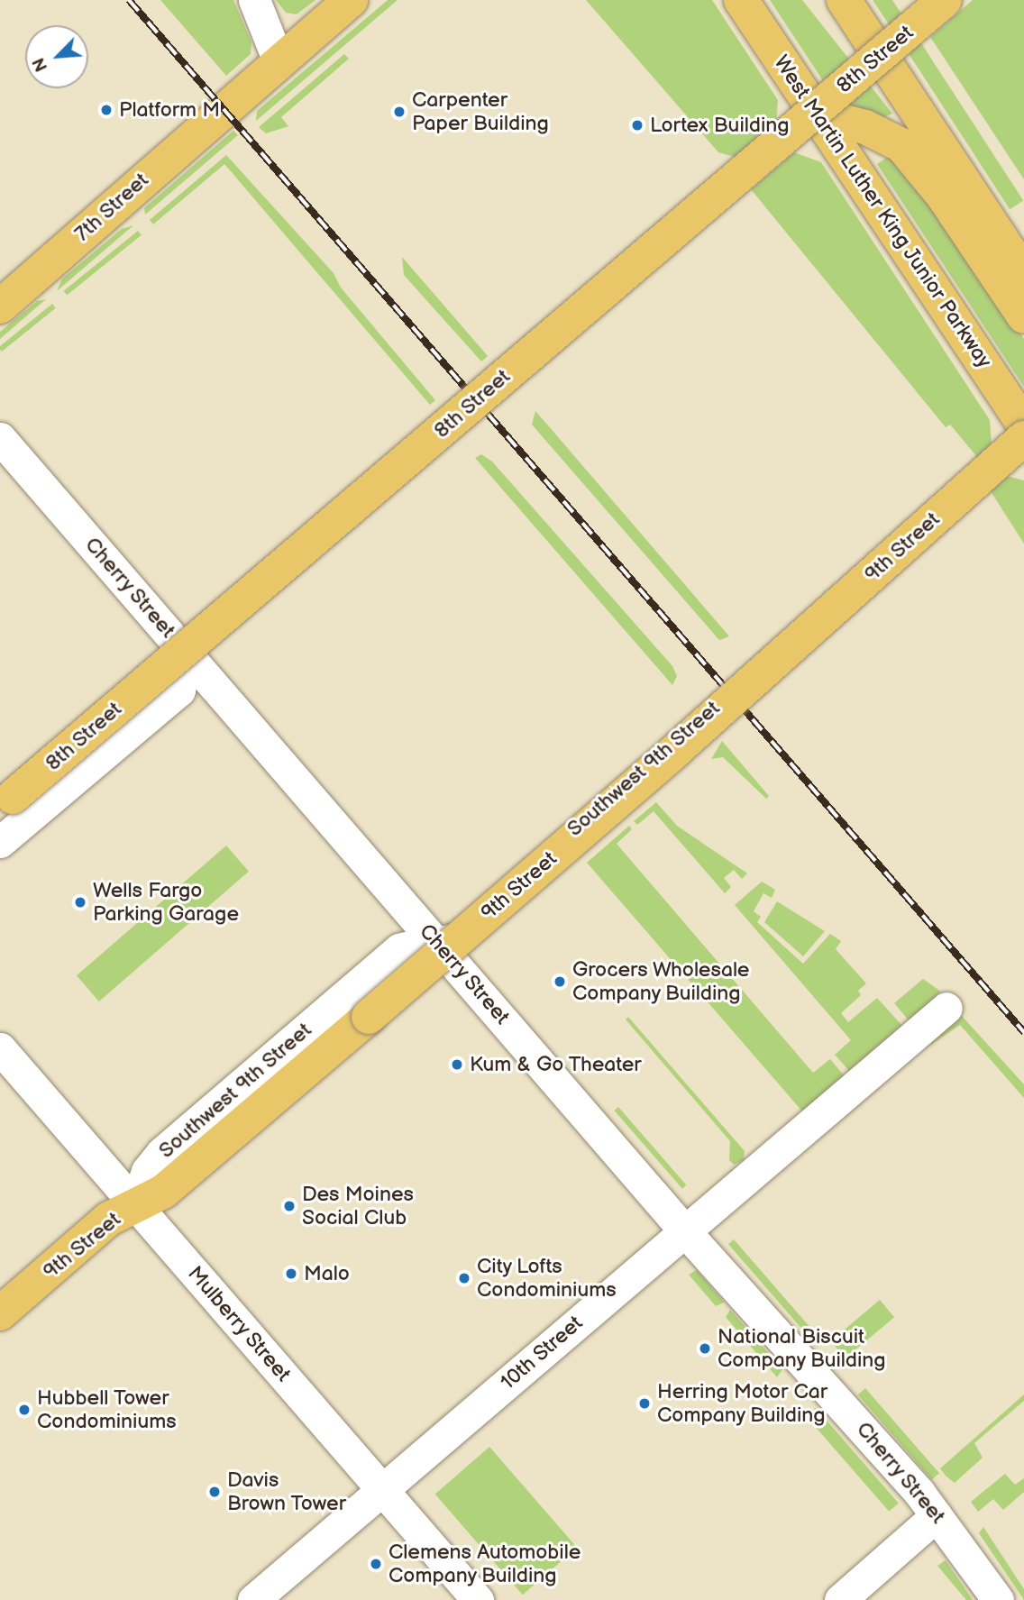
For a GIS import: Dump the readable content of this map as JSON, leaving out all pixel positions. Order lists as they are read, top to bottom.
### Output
{
  "streets": {
    "main road": [
      "8th Street",
      "7th Street",
      "West Martin Luther King Junior Parkway",
      "9th Street"
    ],
    "street": [
      "Cherry Street",
      "Southwest 9th Street",
      "Mulberry Street",
      "10th Street"
    ]
  },
  "crossings": [
    ["9th Street", "Southwest 9th Street"],
    ["9th Street", "Mulberry Street"],
    ["Cherry Street", "Southwest 9th Street"],
    ["Cherry Street", "10th Street"],
    ["Southwest 9th Street", "Mulberry Street"],
    ["Mulberry Street", "10th Street"]
  ],
  "places": [
    "Platform M",
    "Carpenter Paper Building",
    "Lortex Building",
    "Wells Fargo Parking Garage",
    "Grocers Wholesale Company Building",
    "Kum & Go Theater",
    "Des Moines Social Club",
    "Malo",
    "City Lofts Condominiums",
    "National Biscuit Company Building",
    "Herring Motor Car Company Building",
    "Hubbell Tower Condominiums",
    "Davis Brown Tower",
    "Clemens Automobile Company Building"
  ],
  "north": "bottom left"
}
